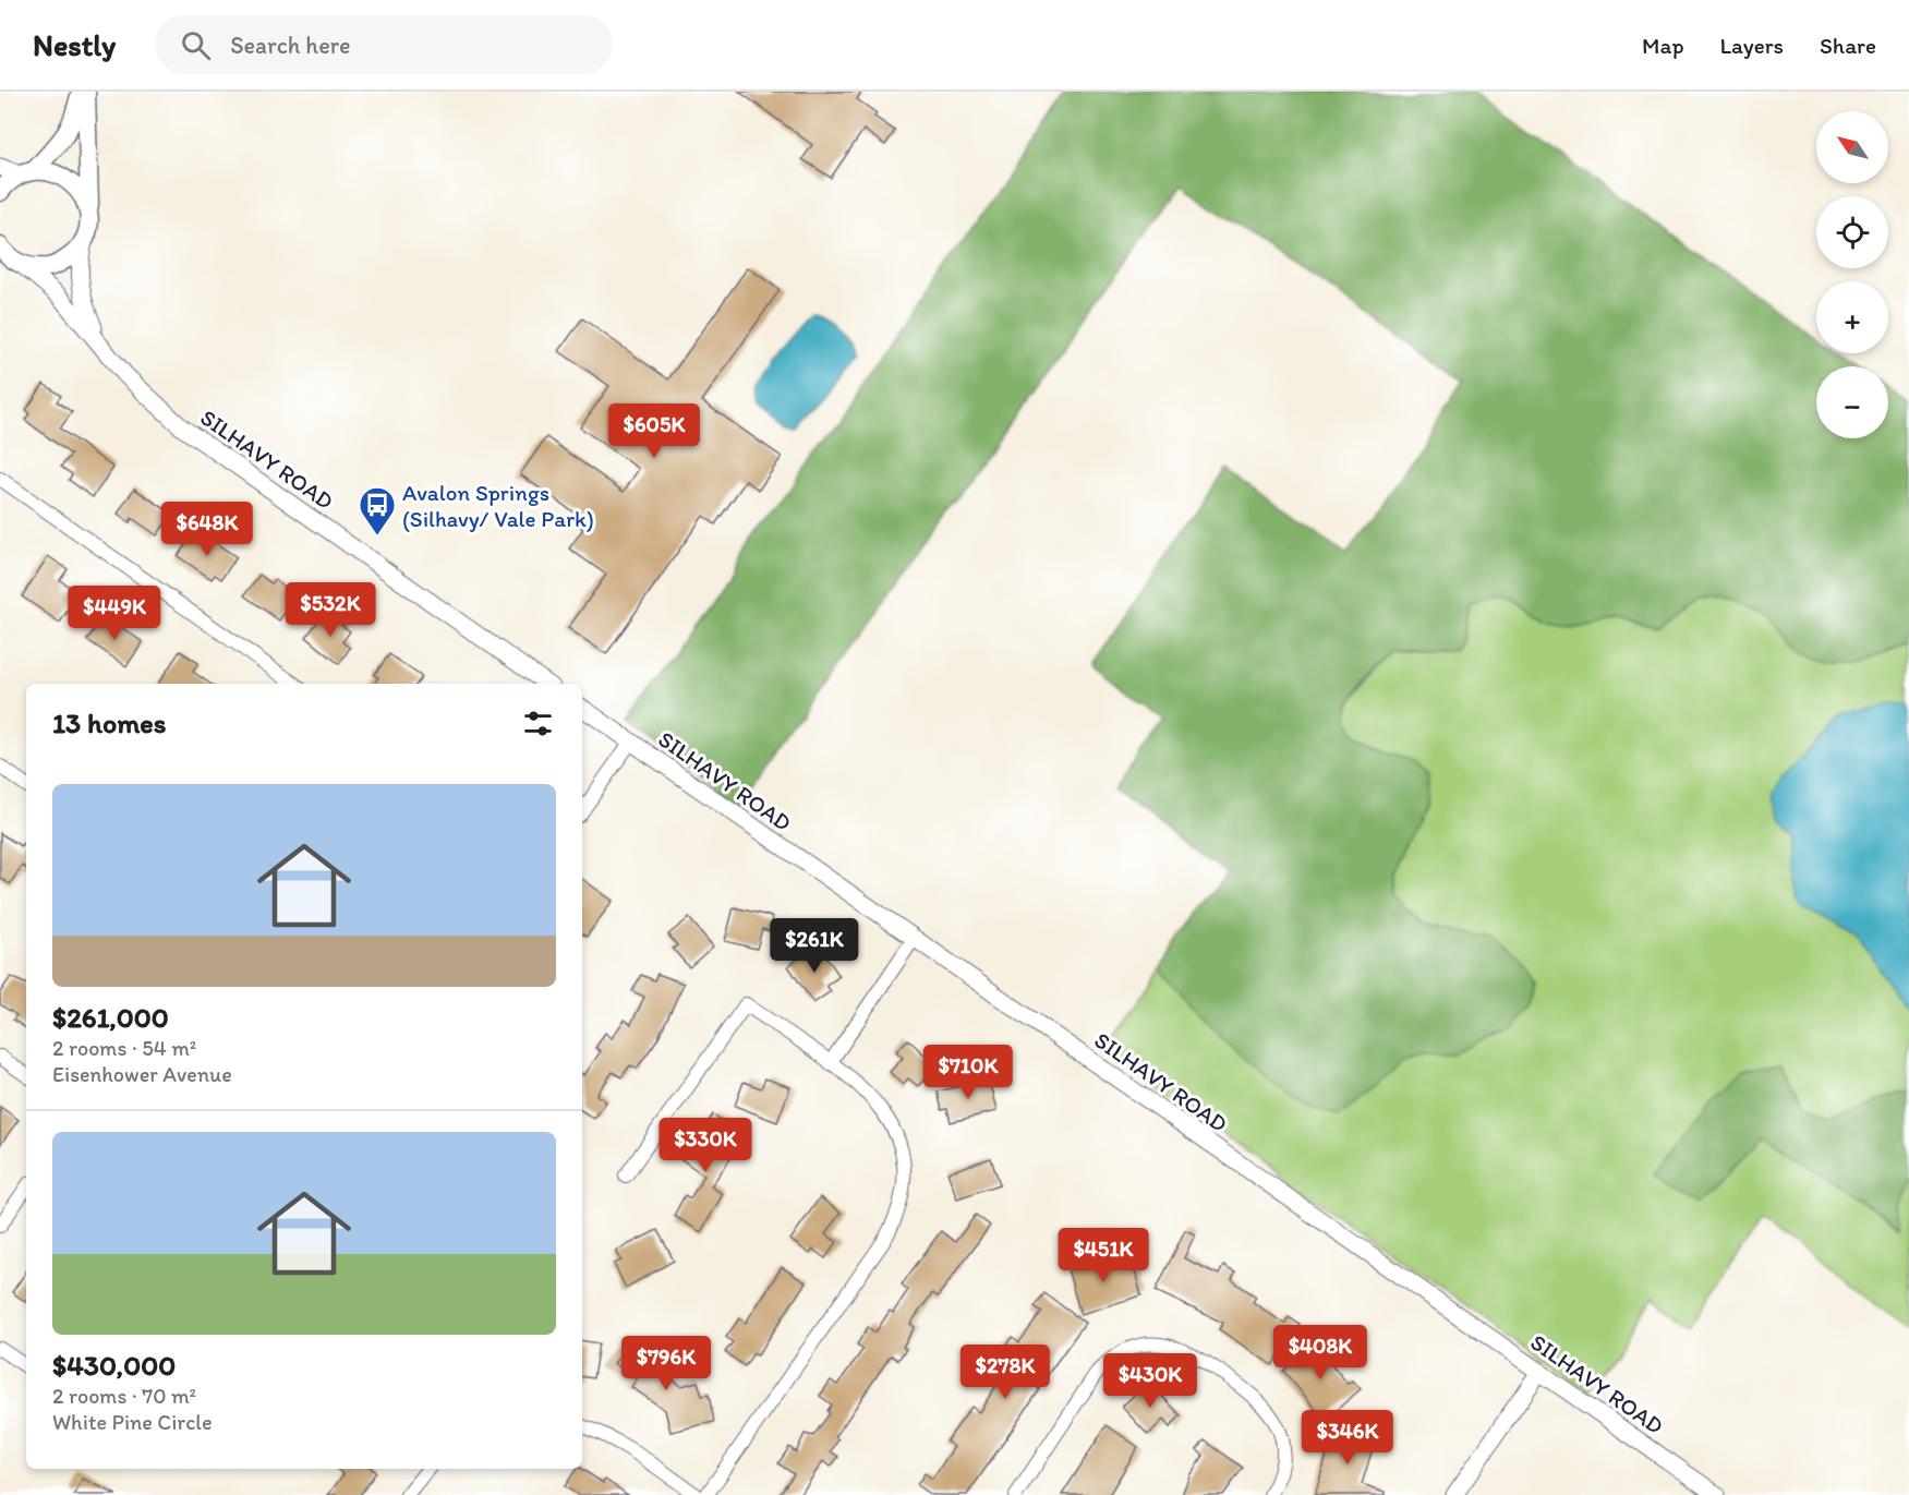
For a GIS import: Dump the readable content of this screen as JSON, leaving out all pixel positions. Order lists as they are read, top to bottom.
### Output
{
  "streets": {
    "street": ["SILHAVY ROAD"]
  },
  "places": {
    "bus stop": ["Avalon Springs (Silhavy/ Vale Park)"]
  },
  "north": "top left",
  "page": {
    "header": "Nestly",
    "search": "Search here",
    "nav": ["Map", "Layers", "Share"],
    "map_buttons": ["+", "−"],
    "price": [
      "$605K",
      "$648K",
      "$532K",
      "$449K",
      "$261K",
      "$710K",
      "$330K",
      "$451K",
      "$408K",
      "$796K",
      "$278K",
      "$430K",
      "$346K"
    ],
    "heading": "13 homes",
    "list": [
      {
        "name": "$261,000",
        "note": "2 rooms · 54 m² · Eisenhower Avenue"
      },
      {
        "name": "$430,000",
        "note": "2 rooms · 70 m² · White Pine Circle"
      }
    ]
  }
}
